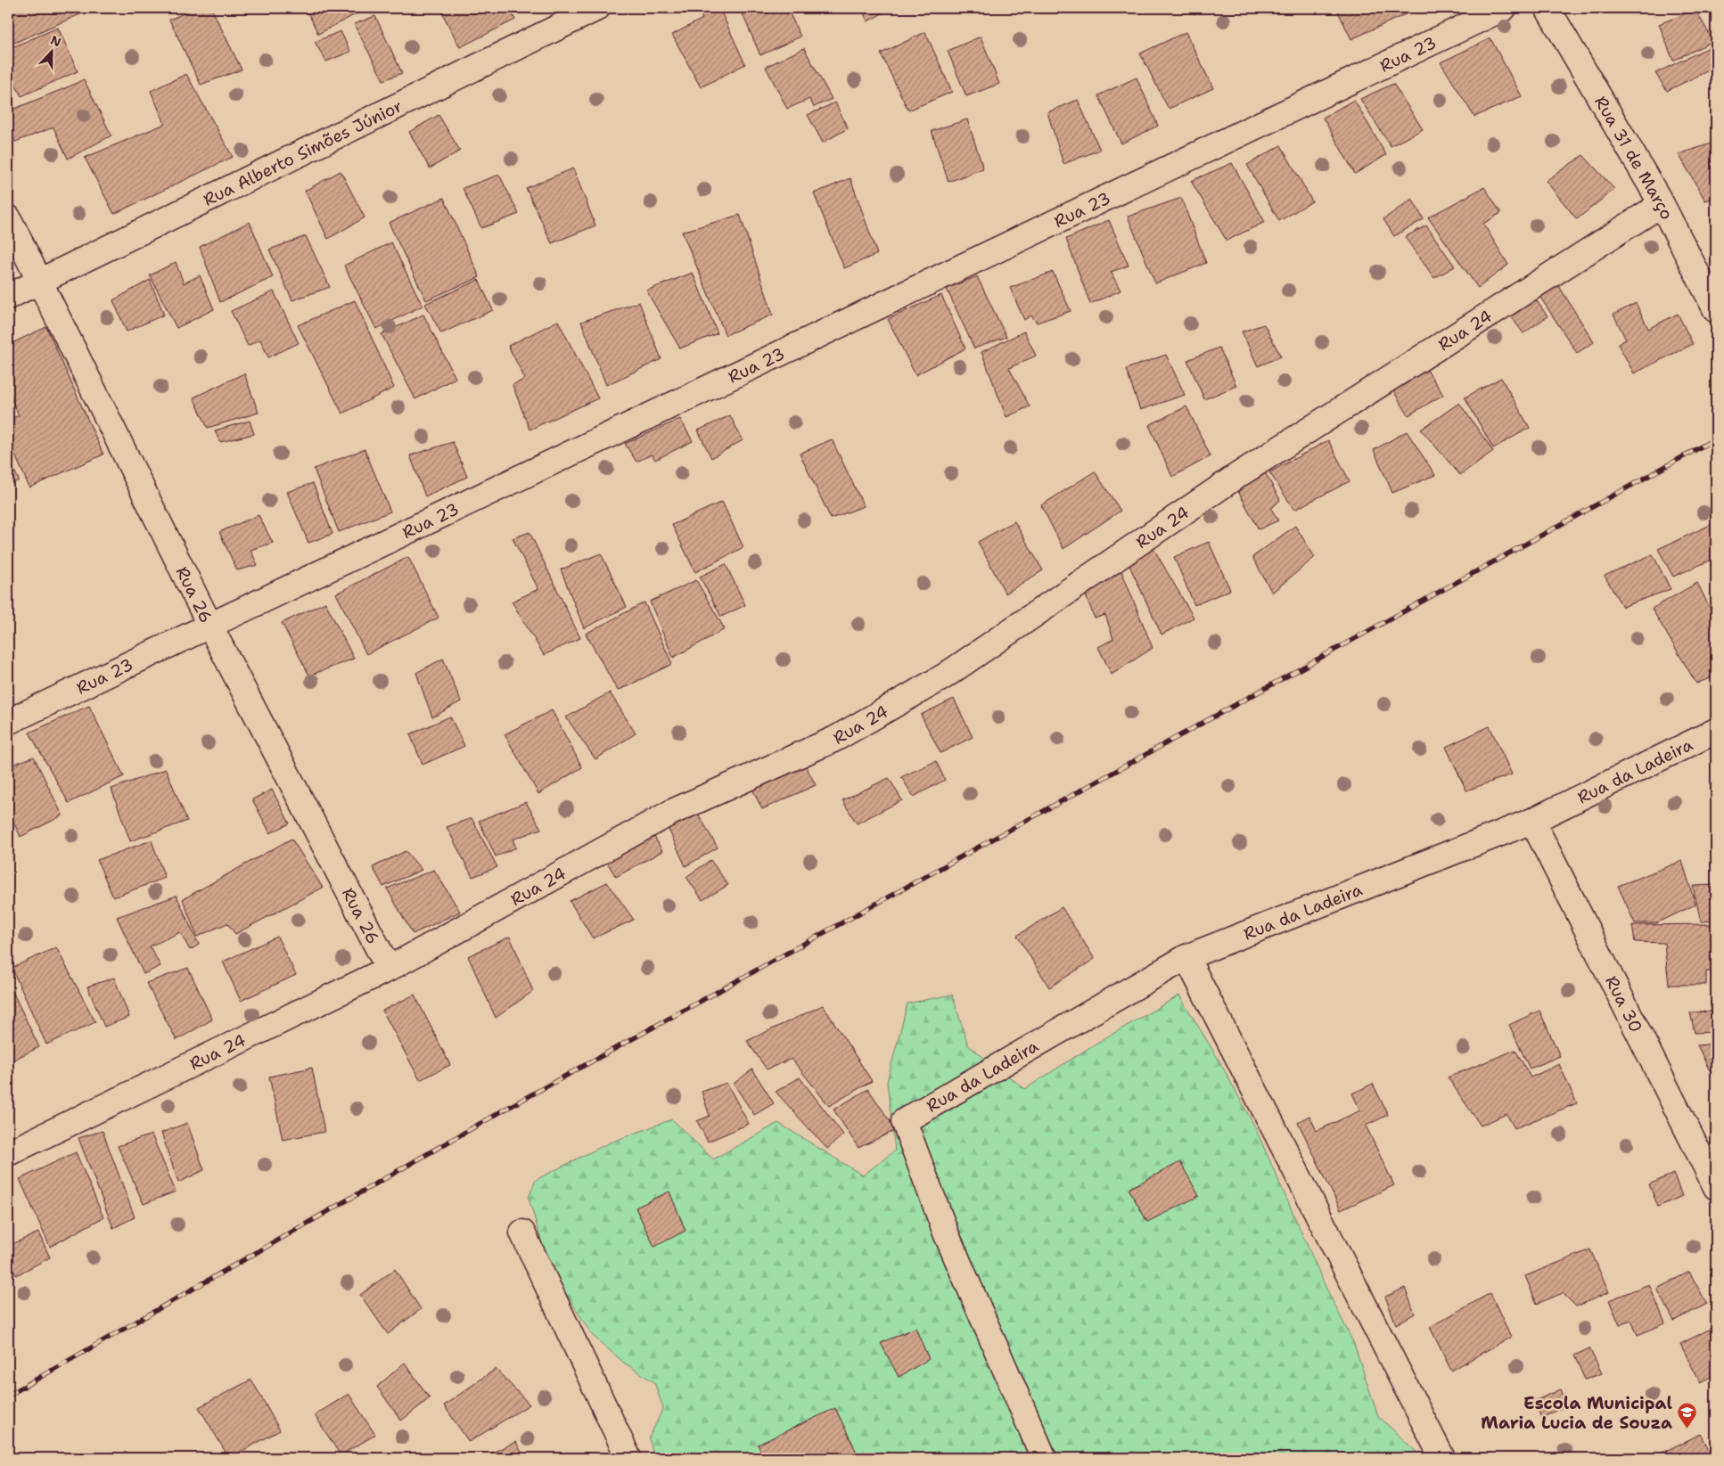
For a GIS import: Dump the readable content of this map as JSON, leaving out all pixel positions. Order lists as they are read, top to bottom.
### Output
{
  "streets": {
    "street": [
      "Rua 23",
      "Rua Alberto Simões Júnior",
      "Rua 31 de Março",
      "Rua 24",
      "Rua 26",
      "Rua da Ladeira",
      "Rua 30"
    ]
  },
  "crossings": [
    ["Rua 23", "Rua 26"],
    ["Rua Alberto Simões Júnior", "Rua 26"],
    ["Rua 31 de Março", "Rua 24"],
    ["Rua 24", "Rua 26"],
    ["Rua da Ladeira", "Rua 30"]
  ],
  "places": {
    "school or university": ["Escola Municipal Maria Lucia de Souza"]
  },
  "north": "top"
}
